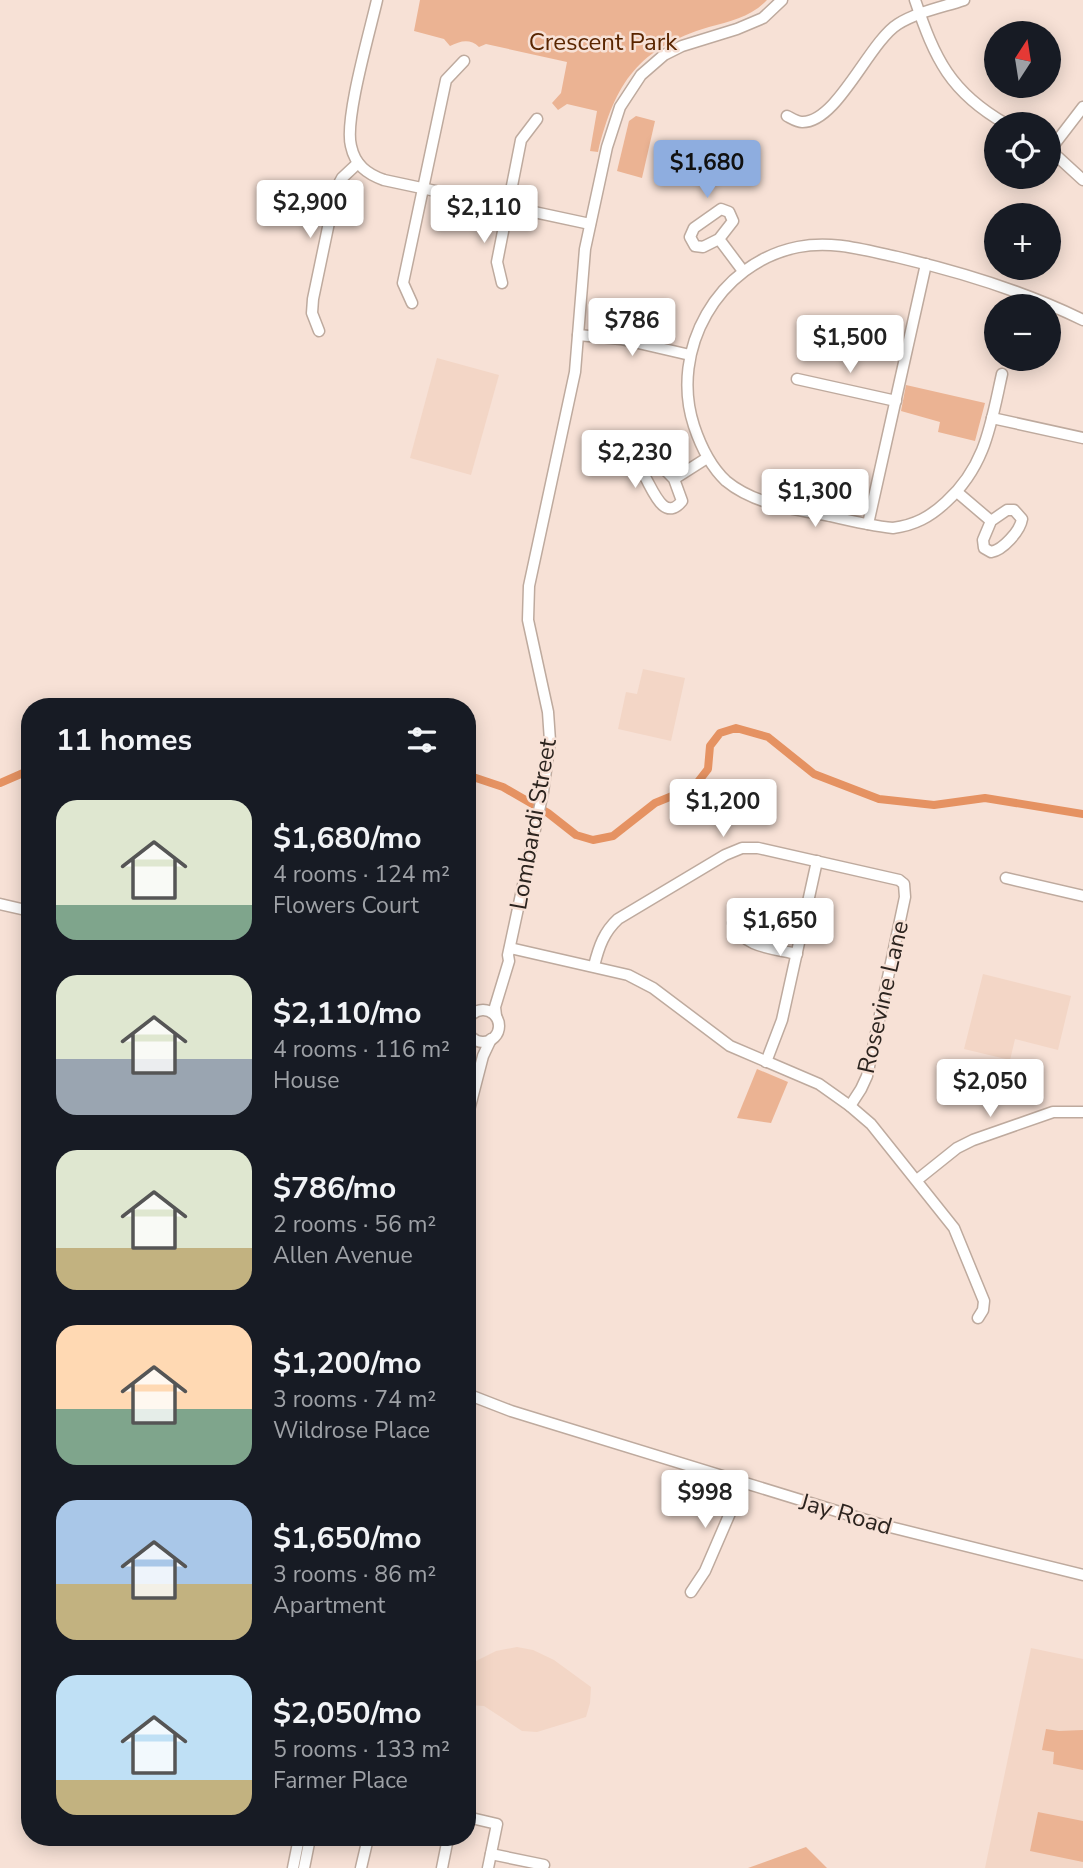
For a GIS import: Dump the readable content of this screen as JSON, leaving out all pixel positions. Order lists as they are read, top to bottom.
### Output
{
  "streets": {
    "street": ["Lombardi Street", "Rosevine Lane", "Jay Road"]
  },
  "parks": ["Crescent Park"],
  "north": "top",
  "page": {
    "map_buttons": ["+", "−"],
    "price": [
      "$1,680",
      "$2,900",
      "$2,110",
      "$786",
      "$1,500",
      "$2,230",
      "$1,300",
      "$1,200",
      "$1,650",
      "$2,050",
      "$998"
    ],
    "heading": "11 homes",
    "list": [
      {
        "name": "$1,680/mo",
        "note": "4 rooms · 124 m² · Flowers Court"
      },
      {
        "name": "$2,110/mo",
        "note": "4 rooms · 116 m² · House"
      },
      {
        "name": "$786/mo",
        "note": "2 rooms · 56 m² · Allen Avenue"
      },
      {
        "name": "$1,200/mo",
        "note": "3 rooms · 74 m² · Wildrose Place"
      },
      {
        "name": "$1,650/mo",
        "note": "3 rooms · 86 m² · Apartment"
      },
      {
        "name": "$2,050/mo",
        "note": "5 rooms · 133 m² · Farmer Place"
      }
    ]
  }
}
